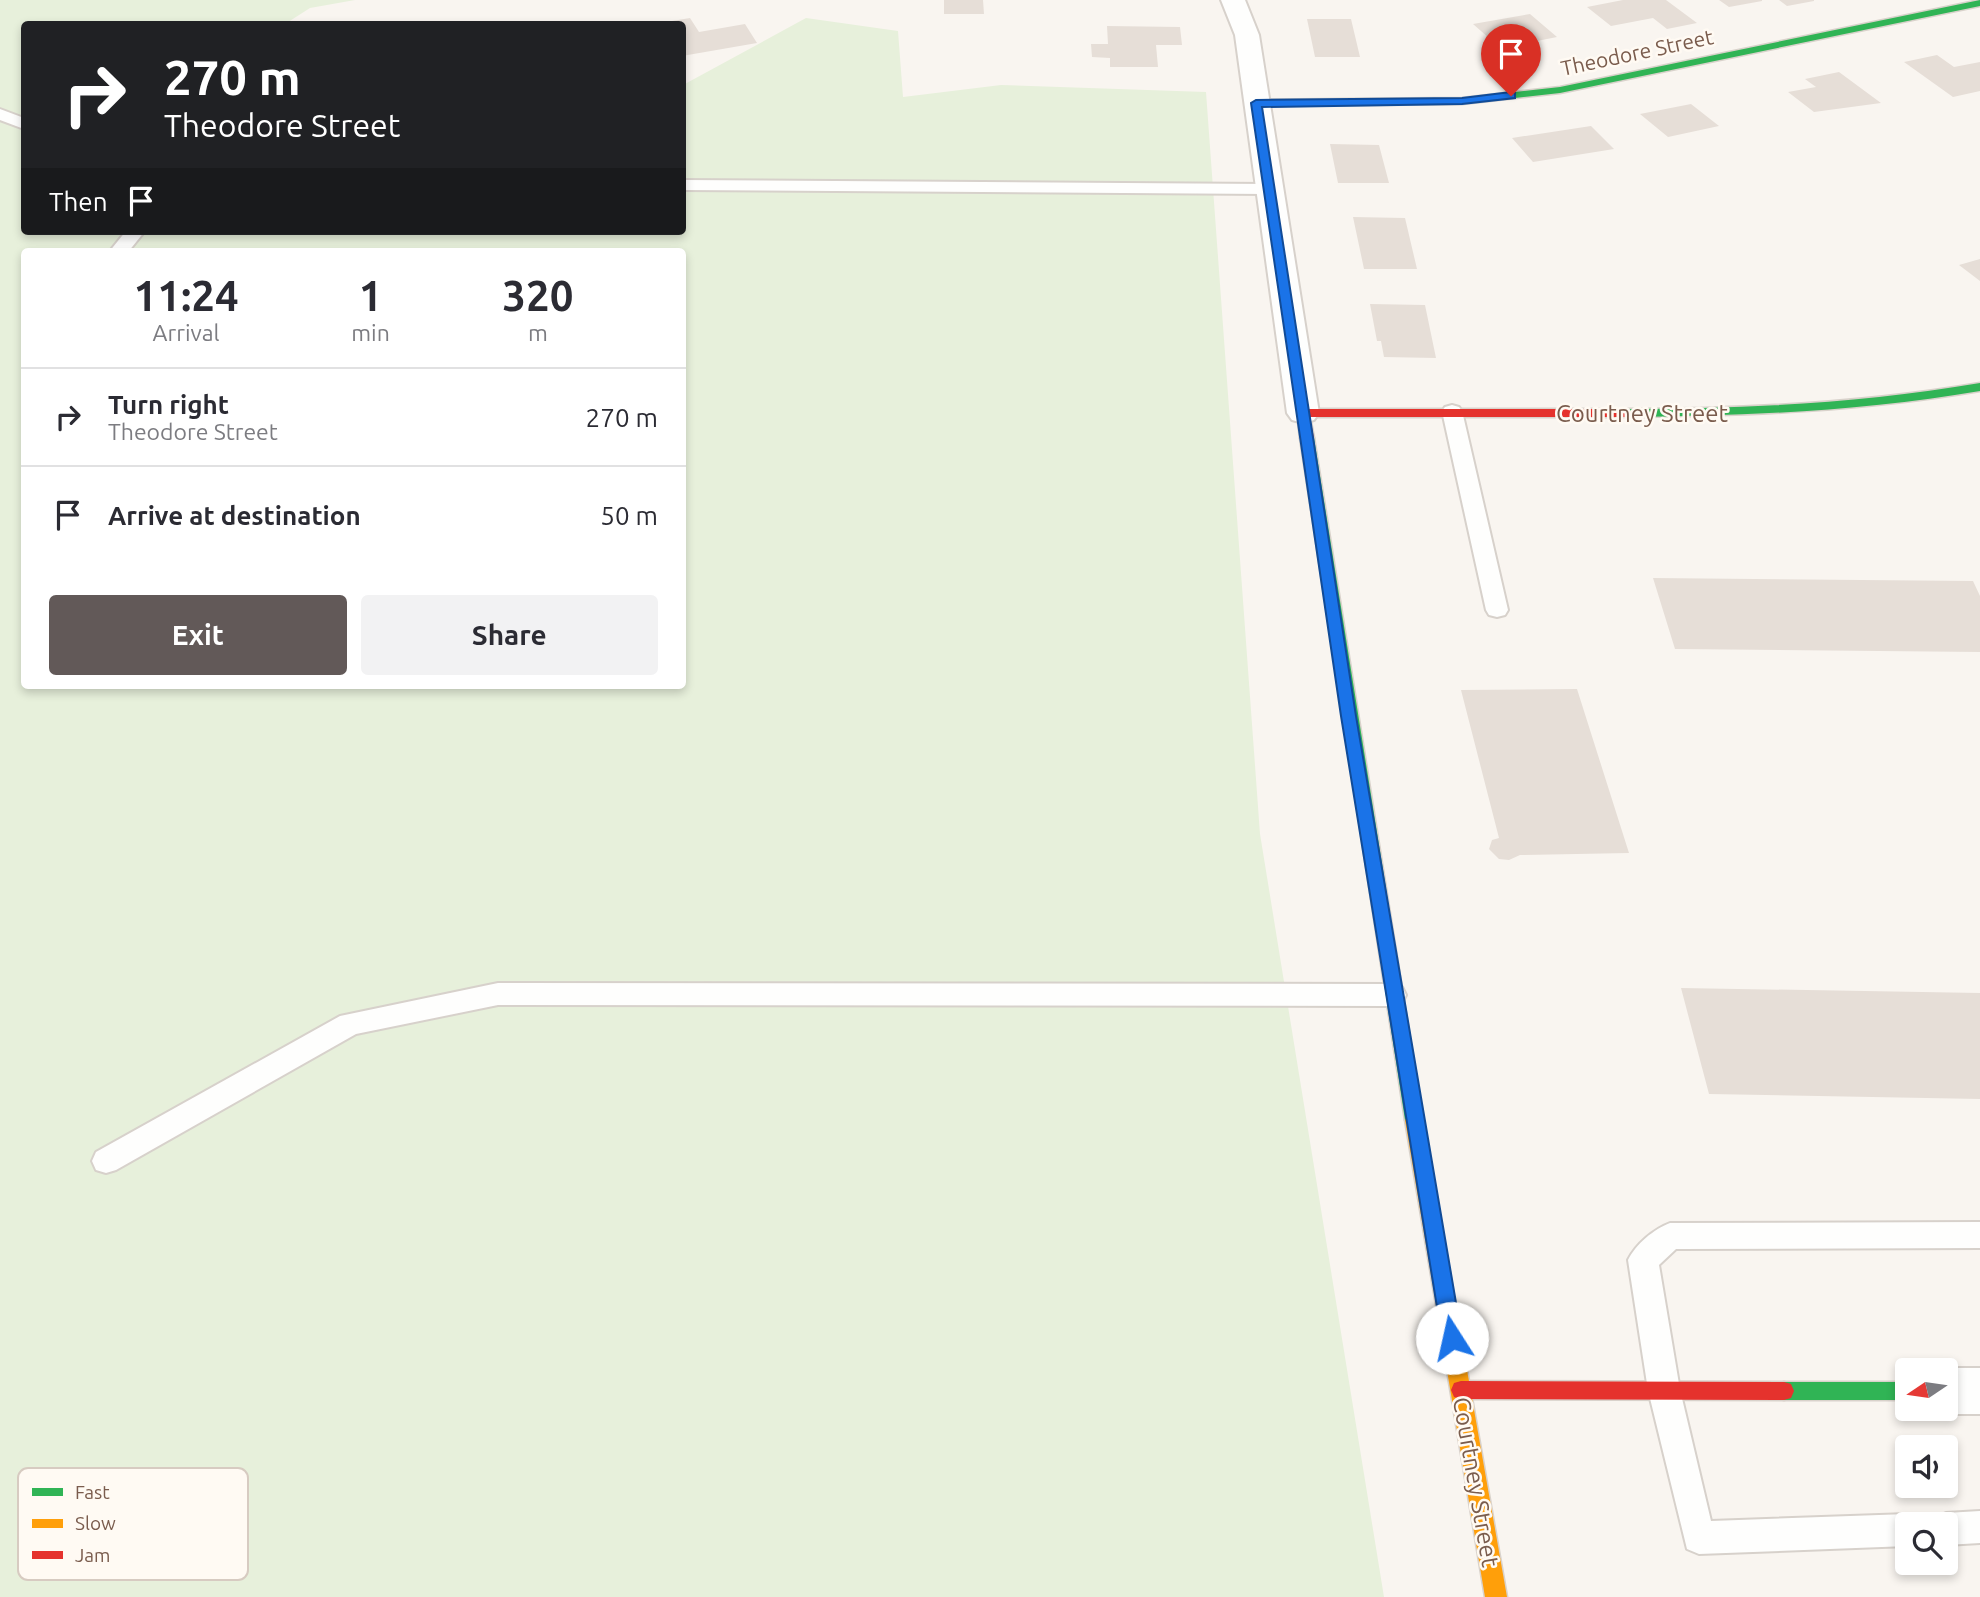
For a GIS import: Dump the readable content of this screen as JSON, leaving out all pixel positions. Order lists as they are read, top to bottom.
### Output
{
  "streets": {
    "street": ["Theodore Street", "Courtney Street"]
  },
  "crossings": [
    ["Theodore Street", "Courtney Street"]
  ],
  "legend": ["Fast", "Slow", "Jam"],
  "north": "left",
  "page": {
    "turn": ["270 m", "Theodore Street"],
    "then": "Then",
    "eta": [
      "11:24",
      "Arrival",
      "1",
      "min",
      "320",
      "m"
    ],
    "list": [
      {
        "name": "Turn right",
        "note": "Theodore Street",
        "value": "270 m"
      },
      {
        "name": "Arrive at destination",
        "value": "50 m"
      }
    ],
    "buttons": ["Exit", "Share"]
  }
}
